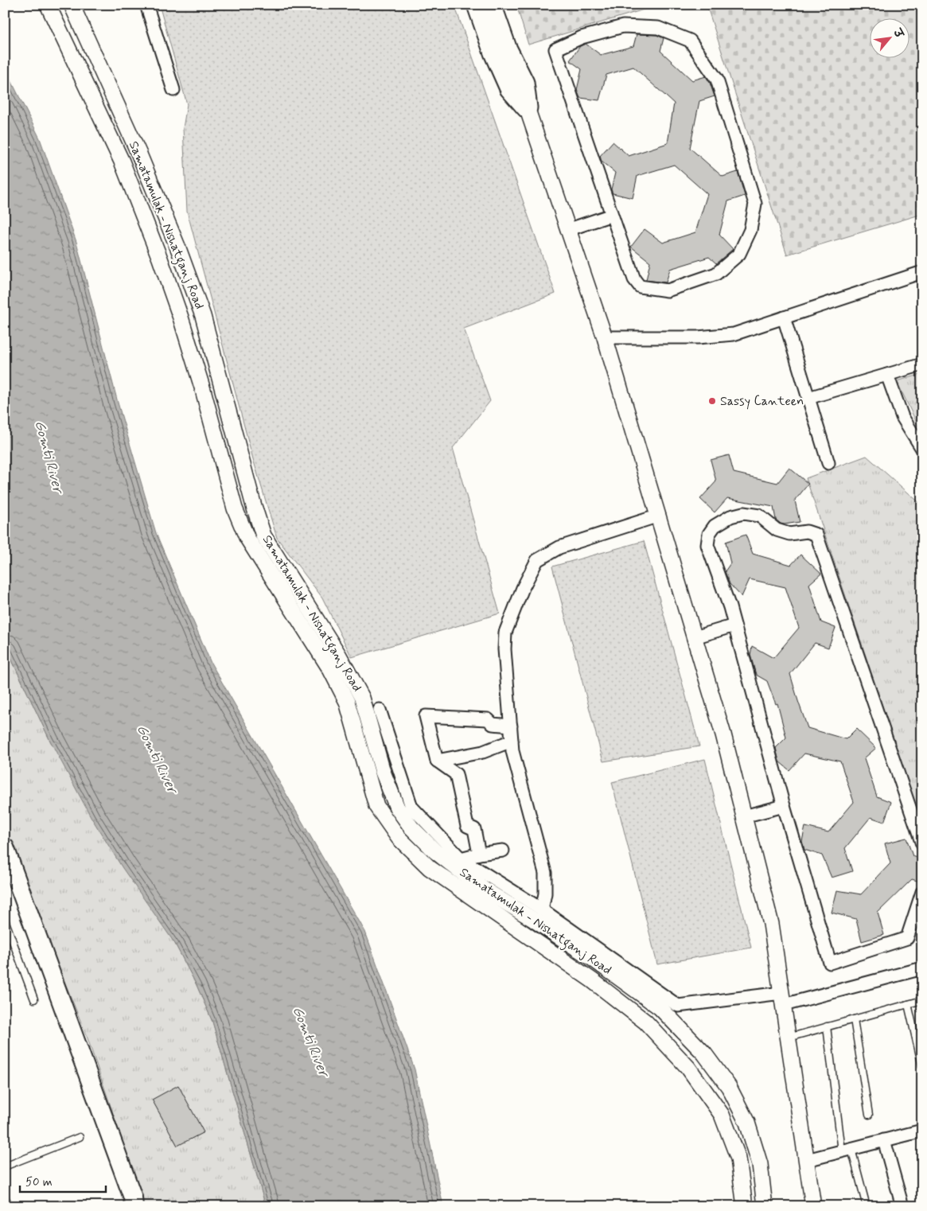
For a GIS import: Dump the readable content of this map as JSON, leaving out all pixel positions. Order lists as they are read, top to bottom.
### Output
{
  "streets": {
    "street": ["Samatamulak - Nishatganj Road"]
  },
  "water": ["Gomti River"],
  "places": ["Sassy Canteen"],
  "scale_bar": "50 m",
  "north": "top right"
}
